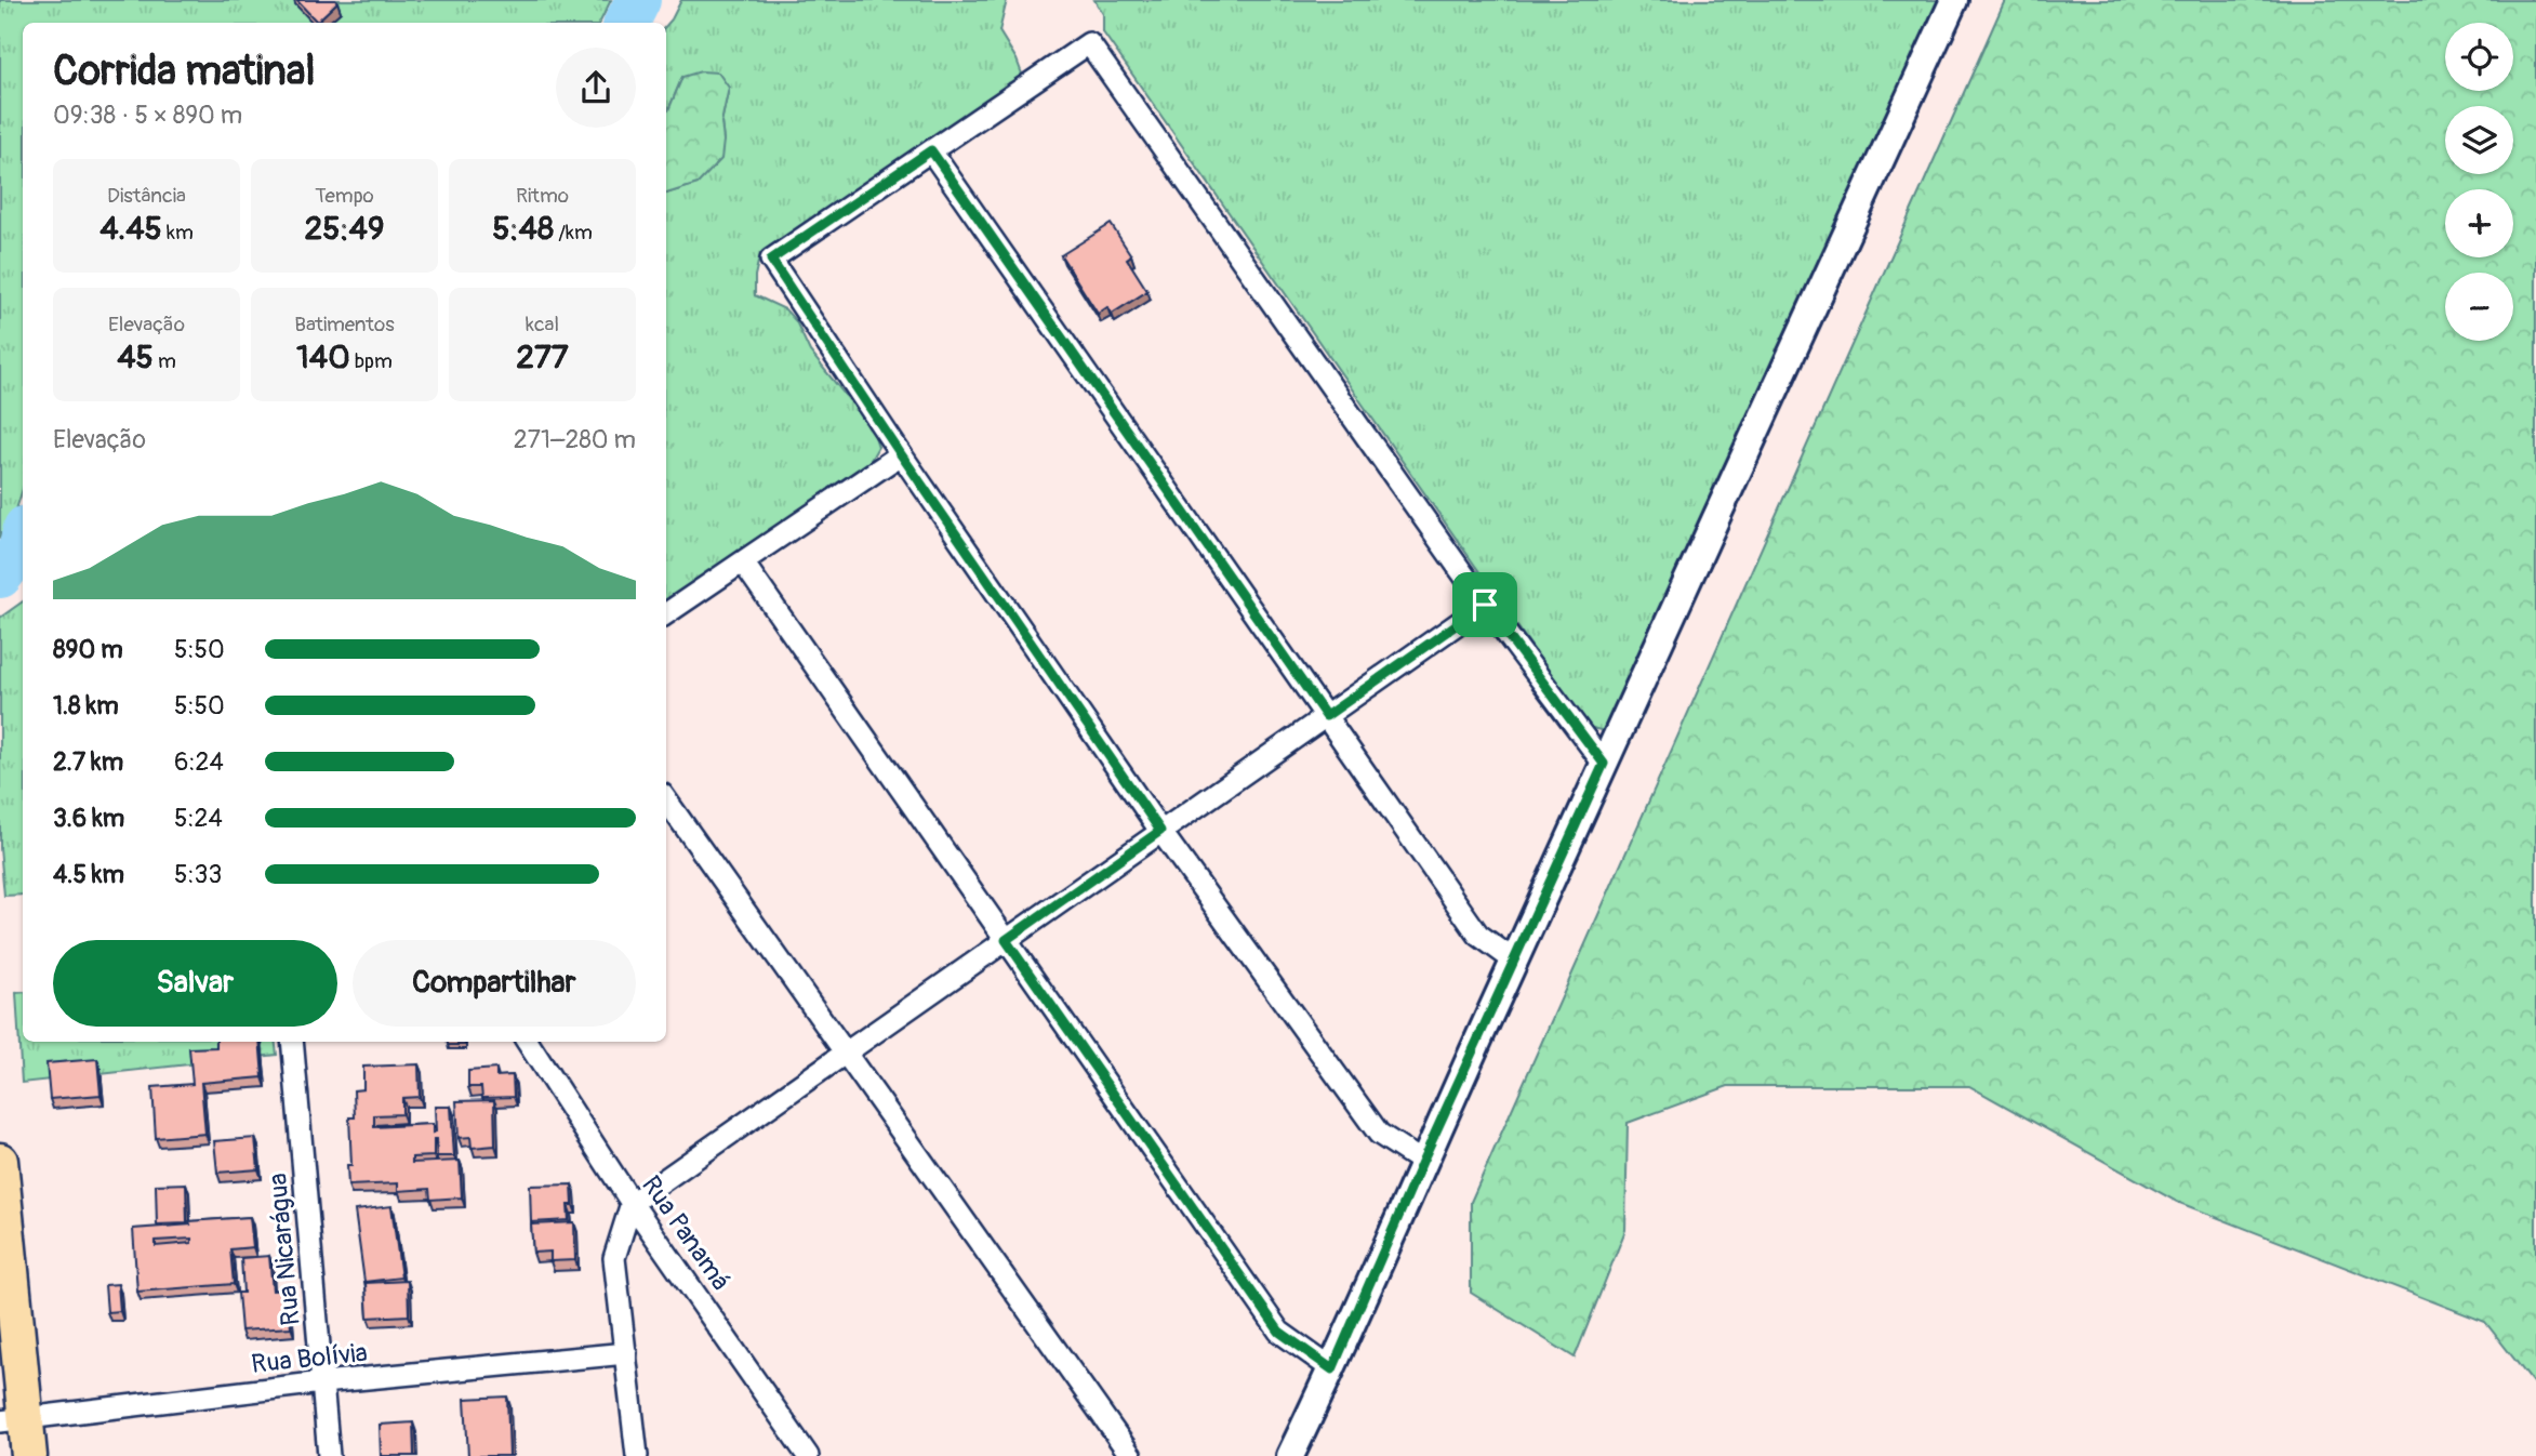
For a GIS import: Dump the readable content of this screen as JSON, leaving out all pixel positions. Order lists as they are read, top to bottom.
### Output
{
  "streets": {
    "street": ["Rua Panamá", "Rua Nicarágua", "Rua Bolívia"]
  },
  "crossings": [
    ["Rua Nicarágua", "Rua Bolívia"]
  ],
  "page": {
    "map_buttons": ["+", "−"],
    "heading": ["Corrida matinal", "09:38 · 5 × 890 m"],
    "stats": [
      ["Distância", "4.45 km"],
      ["Tempo", "25:49"],
      ["Ritmo", "5:48 /km"],
      ["Elevação", "45 m"],
      ["Batimentos", "140 bpm"],
      ["kcal", "277"]
    ],
    "chart": ["Elevação", "271–280 m"],
    "list": [
      {
        "name": "890 m",
        "note": "5:50"
      },
      {
        "name": "1.8 km",
        "note": "5:50"
      },
      {
        "name": "2.7 km",
        "note": "6:24"
      },
      {
        "name": "3.6 km",
        "note": "5:24"
      },
      {
        "name": "4.5 km",
        "note": "5:33"
      }
    ],
    "buttons": ["Salvar", "Compartilhar"]
  }
}
